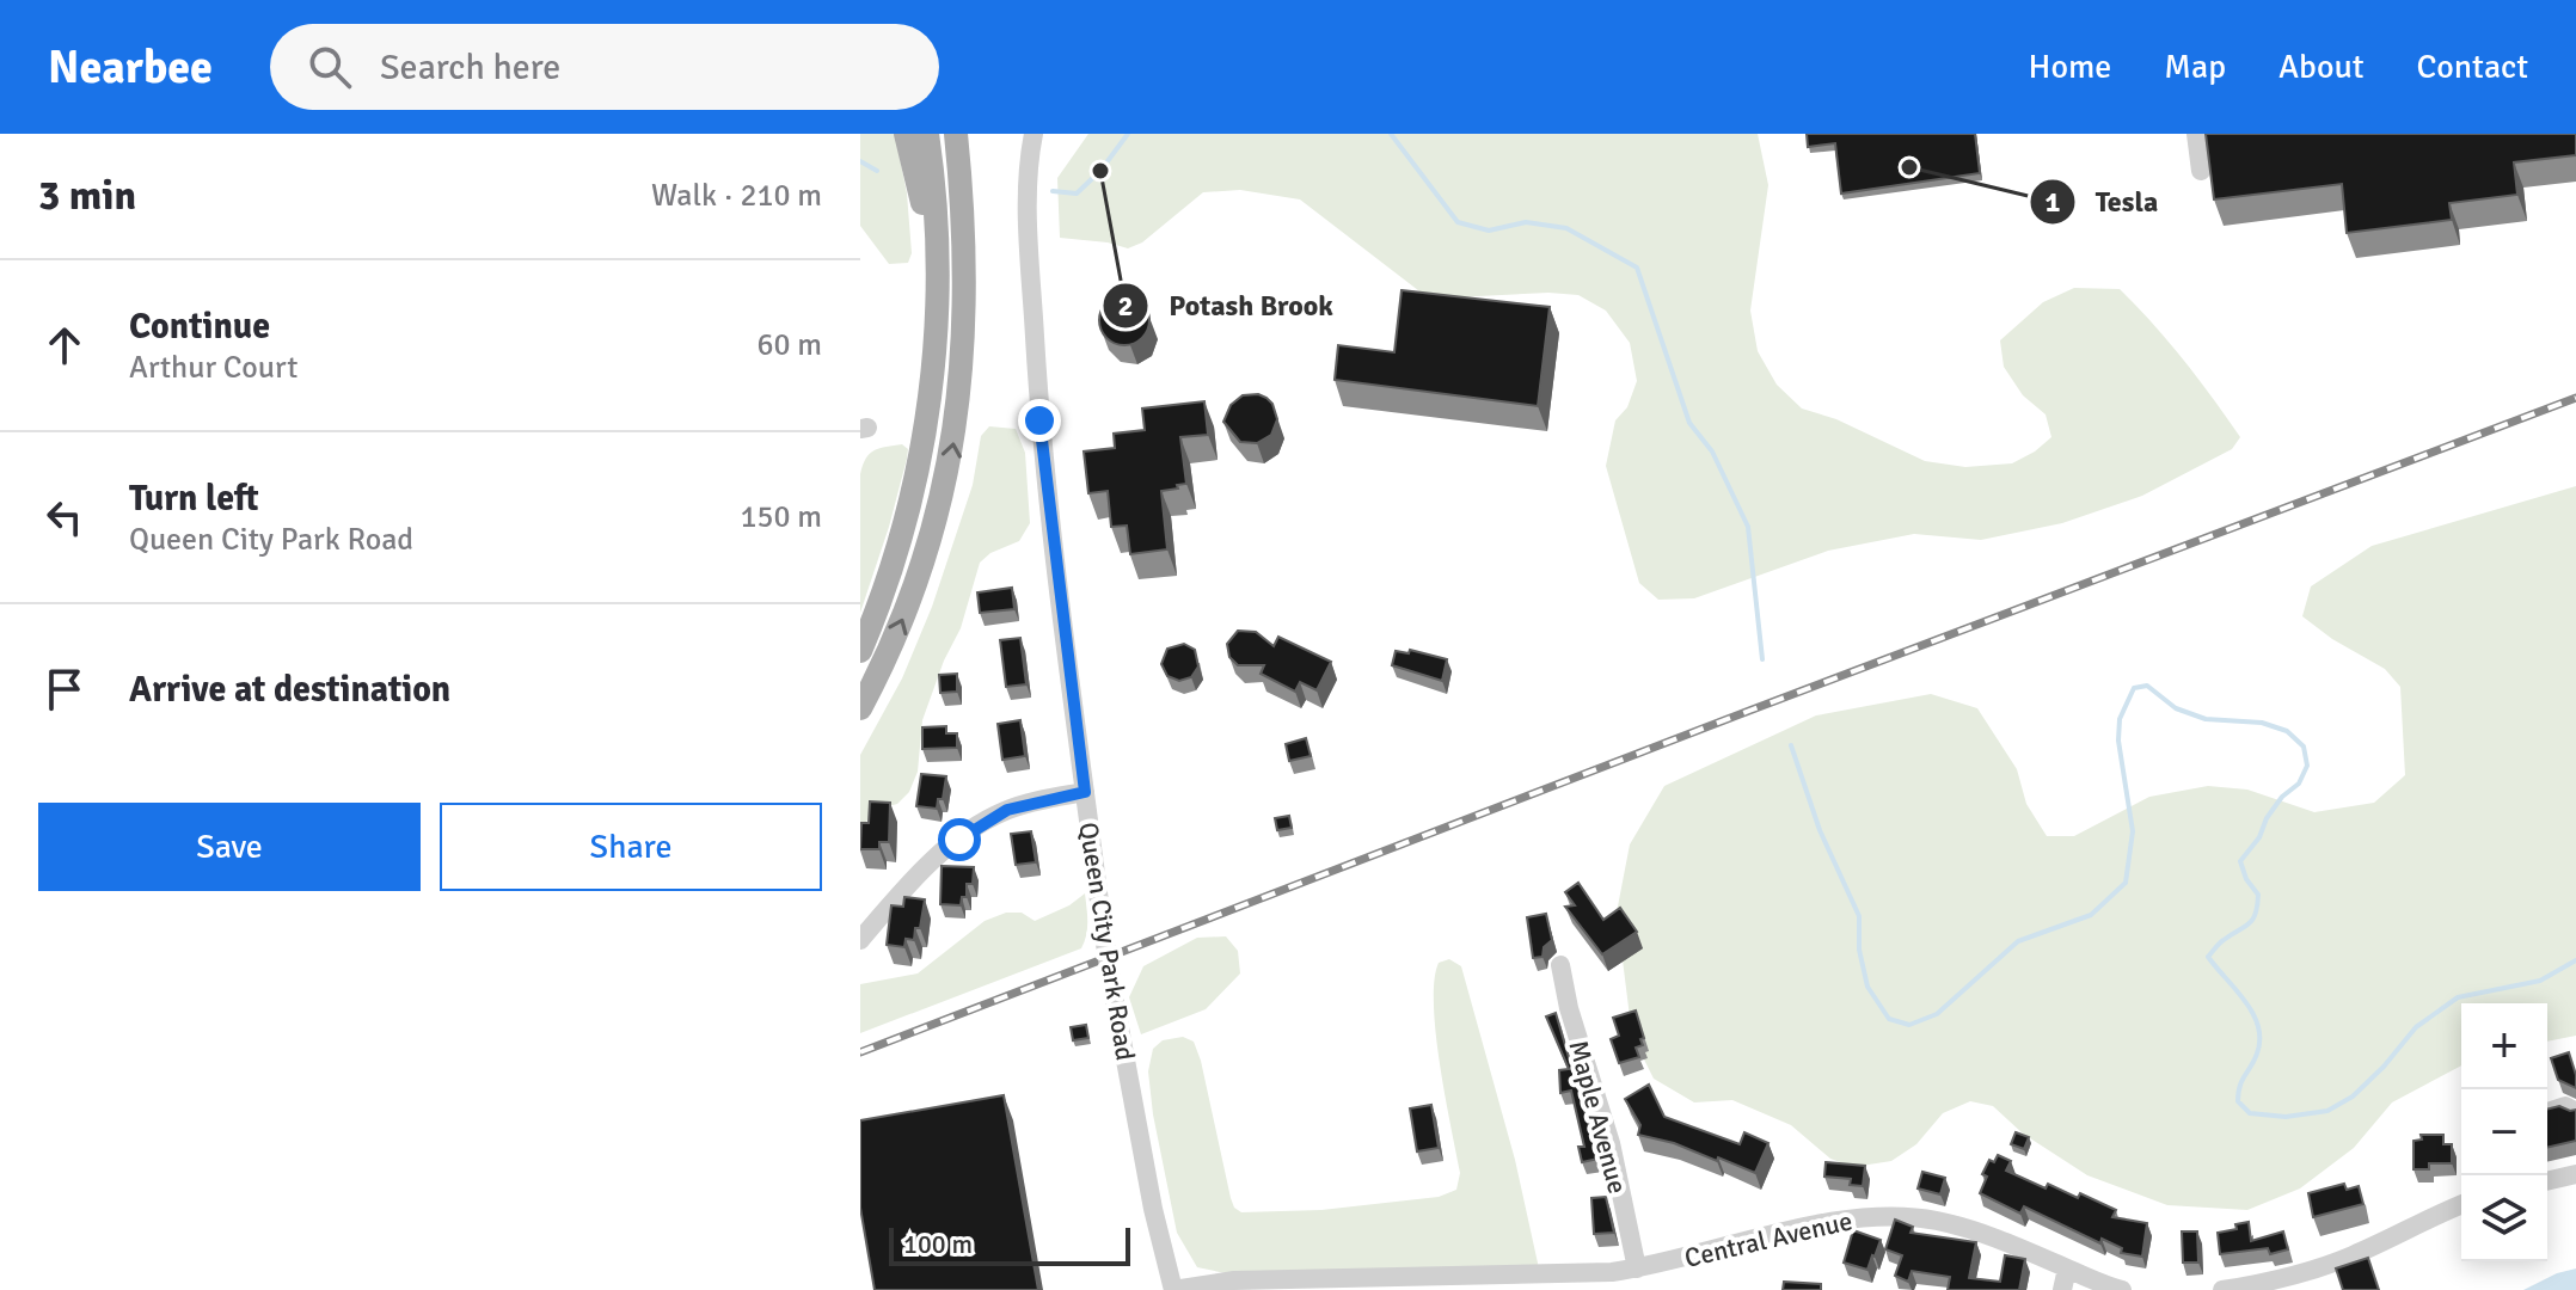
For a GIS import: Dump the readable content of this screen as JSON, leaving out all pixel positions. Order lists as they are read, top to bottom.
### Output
{
  "streets": {
    "street": ["Queen City Park Road", "Maple Avenue", "Central Avenue"]
  },
  "crossings": [
    ["Queen City Park Road", "Central Avenue"],
    ["Maple Avenue", "Central Avenue"]
  ],
  "places": ["Tesla", "Potash Brook"],
  "scale_bar": "100 m",
  "page": {
    "header": "Nearbee",
    "search": "Search here",
    "nav": [
      "Home",
      "Map",
      "About",
      "Contact"
    ],
    "heading": ["3 min", "Walk · 210 m"],
    "list": [
      ["Continue", "Arthur Court", "60 m"],
      ["Turn left", "Queen City Park Road", "150 m"],
      "Arrive at destination"
    ],
    "buttons": ["Save", "Share"],
    "map_buttons": ["+", "−"],
    "scale": "100 m"
  }
}
